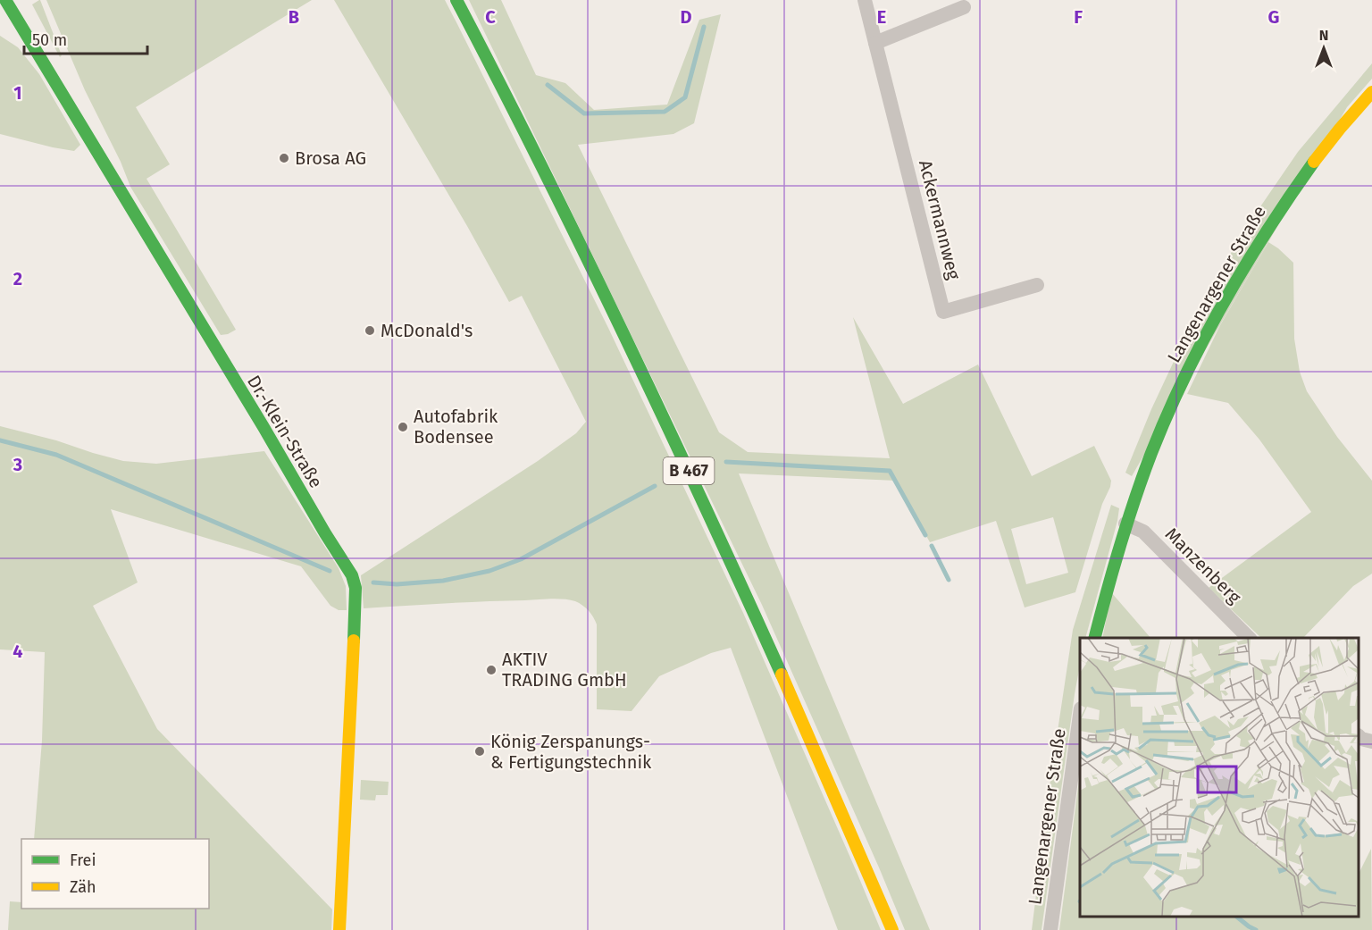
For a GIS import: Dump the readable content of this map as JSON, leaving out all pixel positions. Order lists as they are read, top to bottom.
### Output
{
  "streets": {
    "street": [
      "Ackermannweg",
      "Langenargener Straße",
      "Dr.-Klein-Straße",
      "B 467",
      "Manzenberg"
    ]
  },
  "crossings": [
    ["Langenargener Straße", "Manzenberg"]
  ],
  "places": [
    "Brosa AG",
    "McDonald's",
    "Autofabrik Bodensee",
    "AKTIV TRADING GmbH",
    "König Zerspanungs- & Fertigungstechnik"
  ],
  "legend": ["Frei", "Zäh"],
  "scale_bar": "50 m",
  "north": "top",
  "grid": {
    "columns": [
      "B",
      "C",
      "D",
      "E",
      "F",
      "G"
    ],
    "rows": [
      "1",
      "2",
      "3",
      "4"
    ]
  }
}
